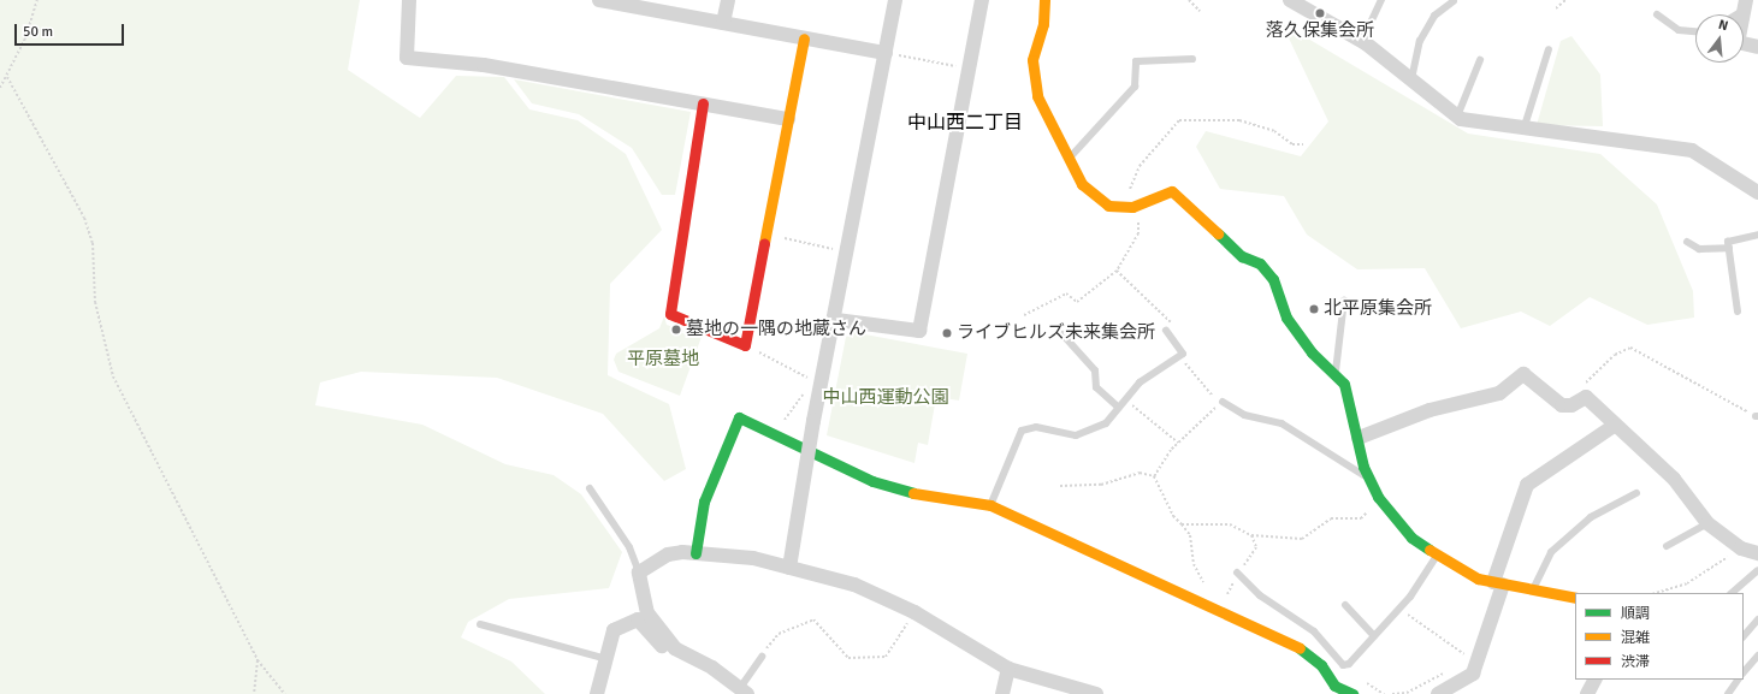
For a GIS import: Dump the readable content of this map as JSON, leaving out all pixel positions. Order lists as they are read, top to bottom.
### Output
{
  "districts": ["中山西二丁目"],
  "parks": ["平原墓地", "中山西運動公園"],
  "places": [
    "落久保集会所",
    "北平原集会所",
    "墓地の一隅の地蔵さん",
    "ライブヒルズ未来集会所"
  ],
  "legend": ["順調", "混雑", "渋滞"],
  "scale_bar": "50 m",
  "north": "top"
}
